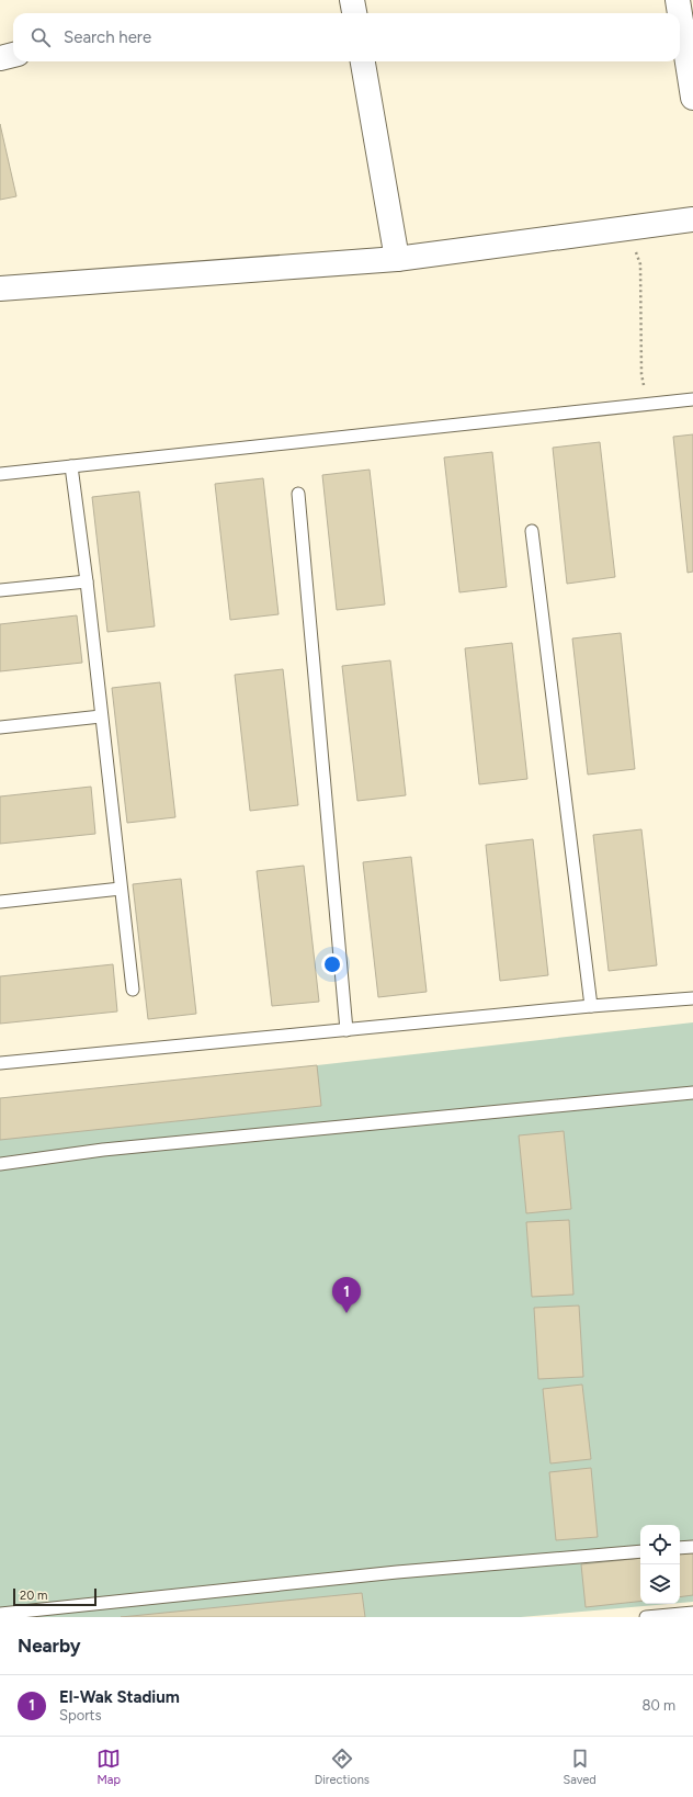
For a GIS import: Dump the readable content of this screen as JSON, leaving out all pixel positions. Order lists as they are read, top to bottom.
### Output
{
  "scale_bar": "20 m",
  "page": {
    "search": "Search here",
    "pins": "1",
    "scale": "20 m",
    "heading": "Nearby",
    "list": [
      {
        "mark": "1",
        "name": "El-Wak Stadium",
        "note": "Sports",
        "value": "80 m"
      }
    ],
    "nav": ["Map", "Directions", "Saved"]
  }
}
